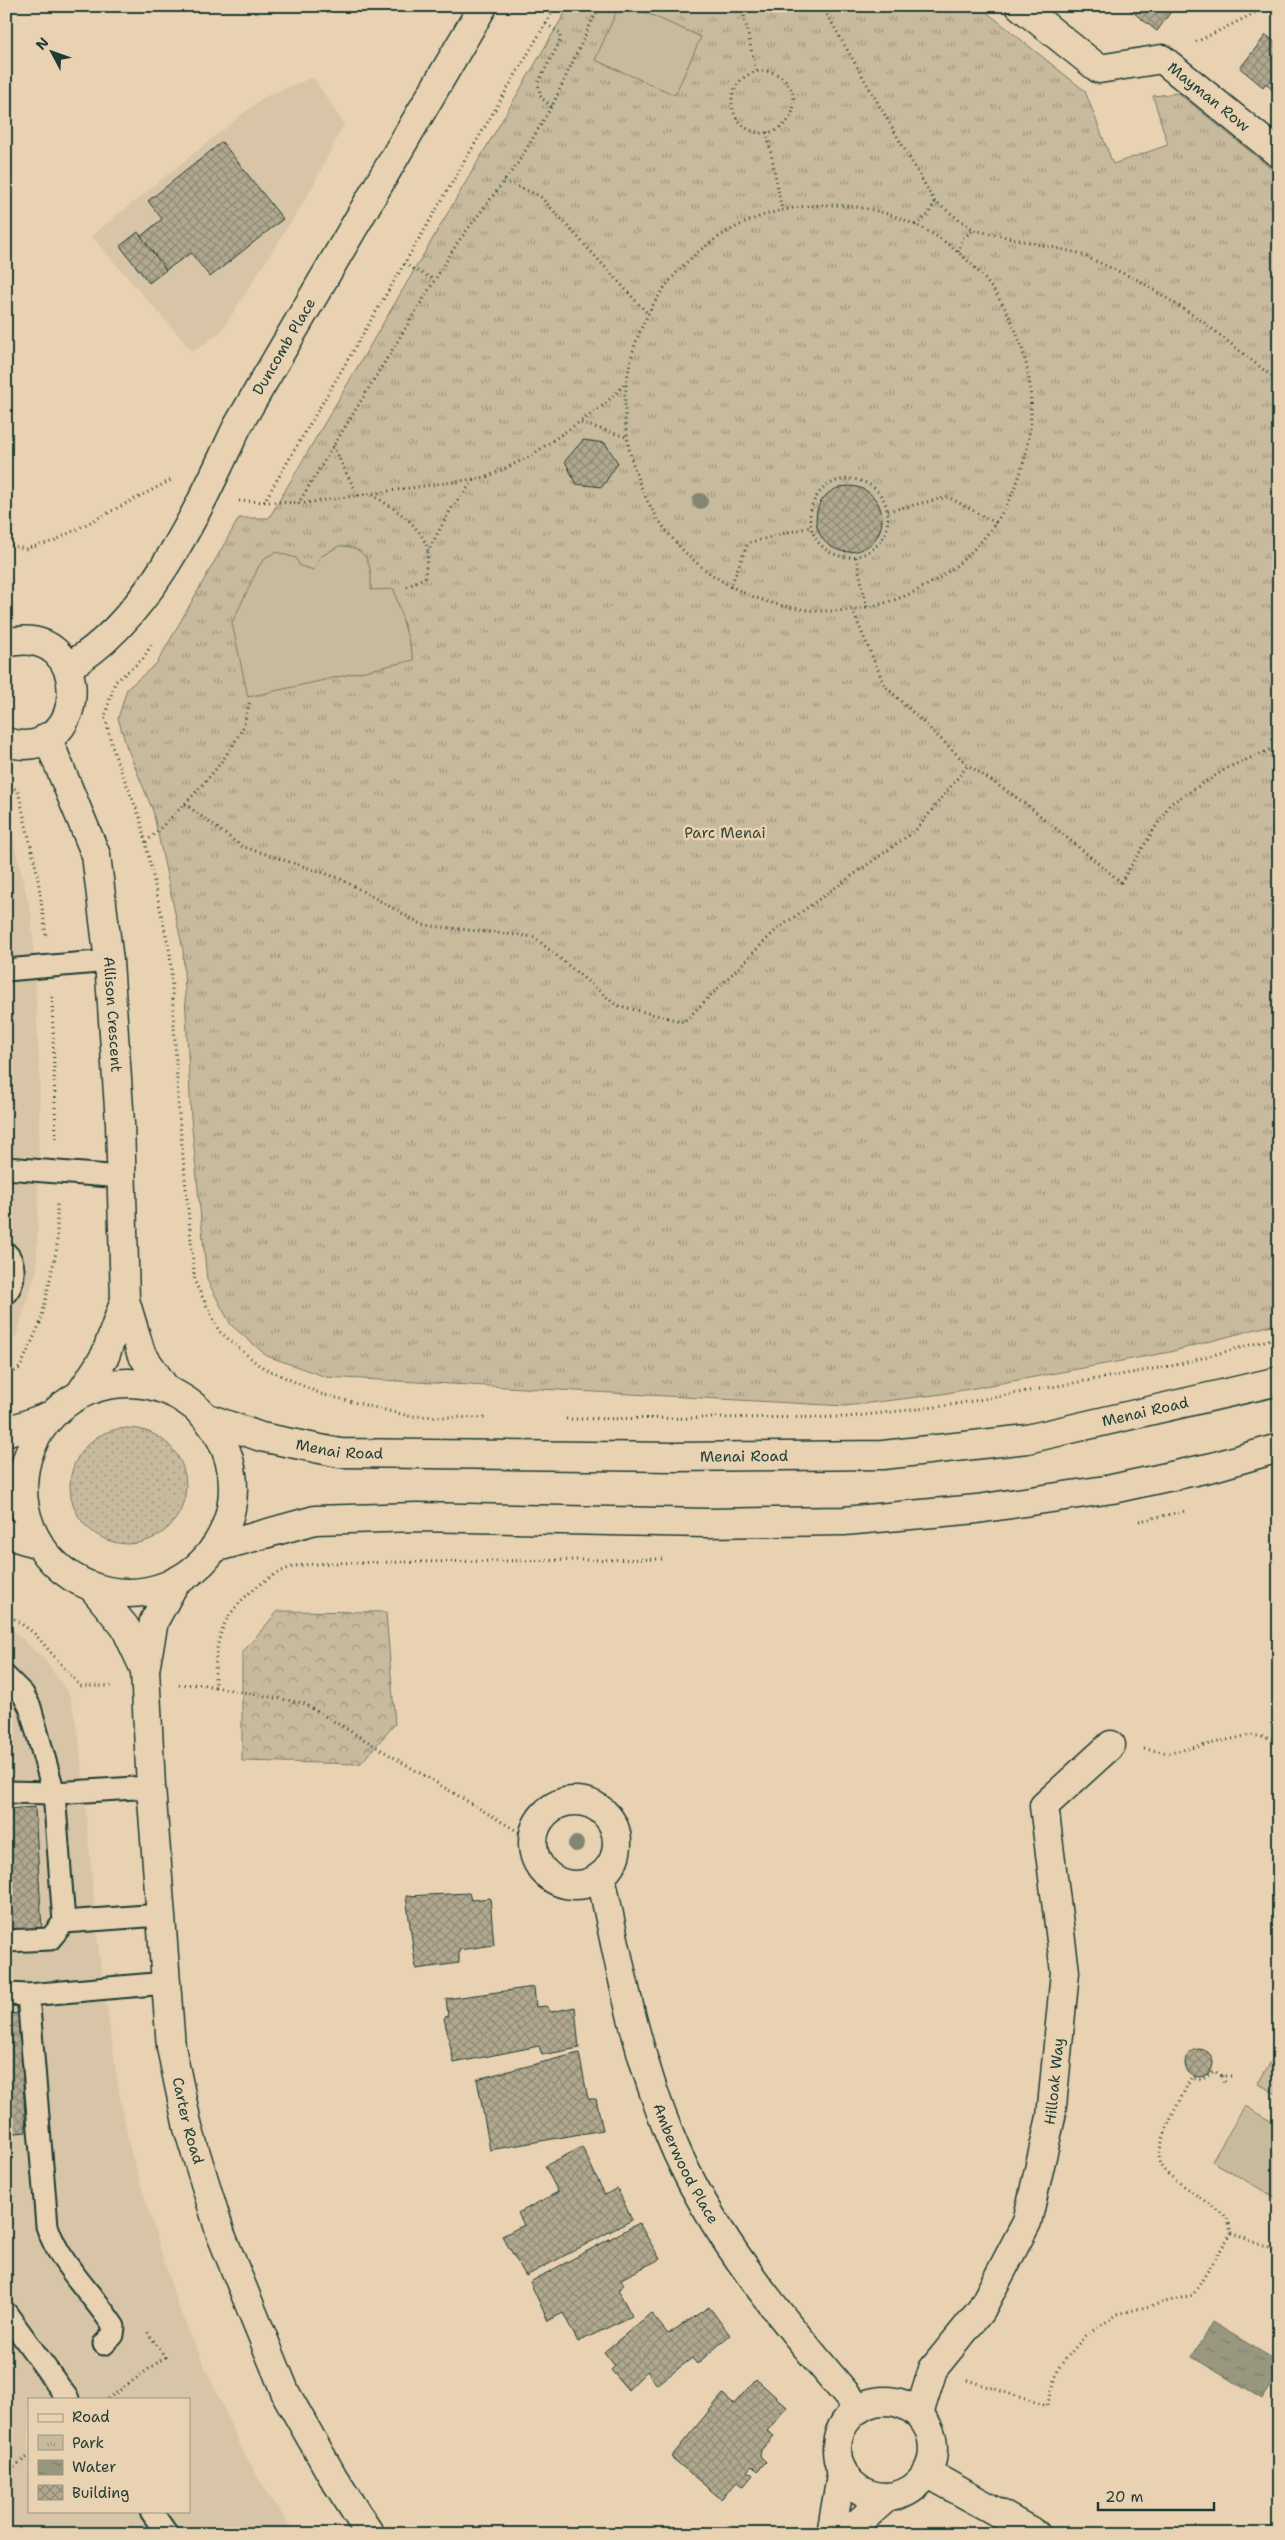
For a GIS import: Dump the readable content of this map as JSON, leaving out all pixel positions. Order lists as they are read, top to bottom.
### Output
{
  "streets": {
    "street": [
      "Mayman Row",
      "Duncomb Place",
      "Allison Crescent",
      "Menai Road",
      "Hilloak Way",
      "Carter Road",
      "Amberwood Place"
    ]
  },
  "crossings": [
    ["Hilloak Way", "Amberwood Place"]
  ],
  "parks": ["Parc Menai"],
  "legend": [
    "Road",
    "Park",
    "Water",
    "Building"
  ],
  "scale_bar": "20 m",
  "north": "top left"
}
